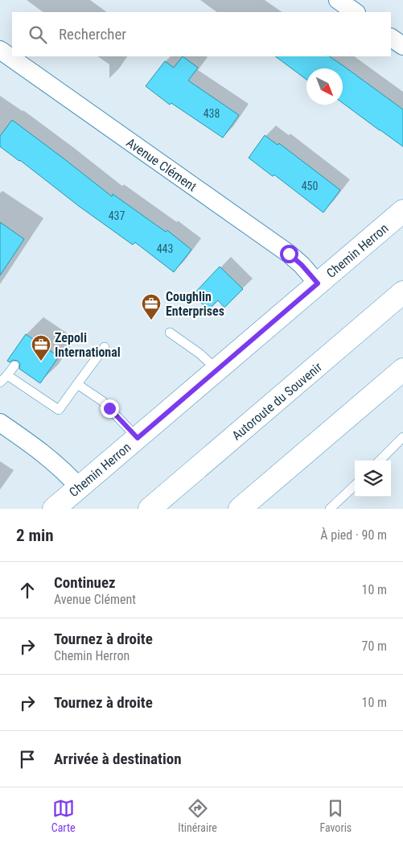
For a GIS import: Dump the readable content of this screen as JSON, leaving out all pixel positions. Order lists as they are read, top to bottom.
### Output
{
  "streets": {
    "main road": ["Chemin Herron", "Autoroute du Souvenir"],
    "street": ["Avenue Clément"]
  },
  "crossings": [
    ["Avenue Clément", "Chemin Herron"]
  ],
  "places": {
    "office": ["Coughlin Enterprises", "Zepoli International"]
  },
  "house_numbers": [
    "438",
    "450",
    "437",
    "443"
  ],
  "north": "bottom right",
  "page": {
    "search": "Rechercher",
    "heading": ["2 min", "À pied · 90 m"],
    "list": [
      ["Continuez", "Avenue Clément", "10 m"],
      ["Tournez à droite", "Chemin Herron", "70 m"],
      ["Tournez à droite", "10 m"],
      "Arrivée à destination"
    ],
    "nav": ["Carte", "Itinéraire", "Favoris"]
  }
}
